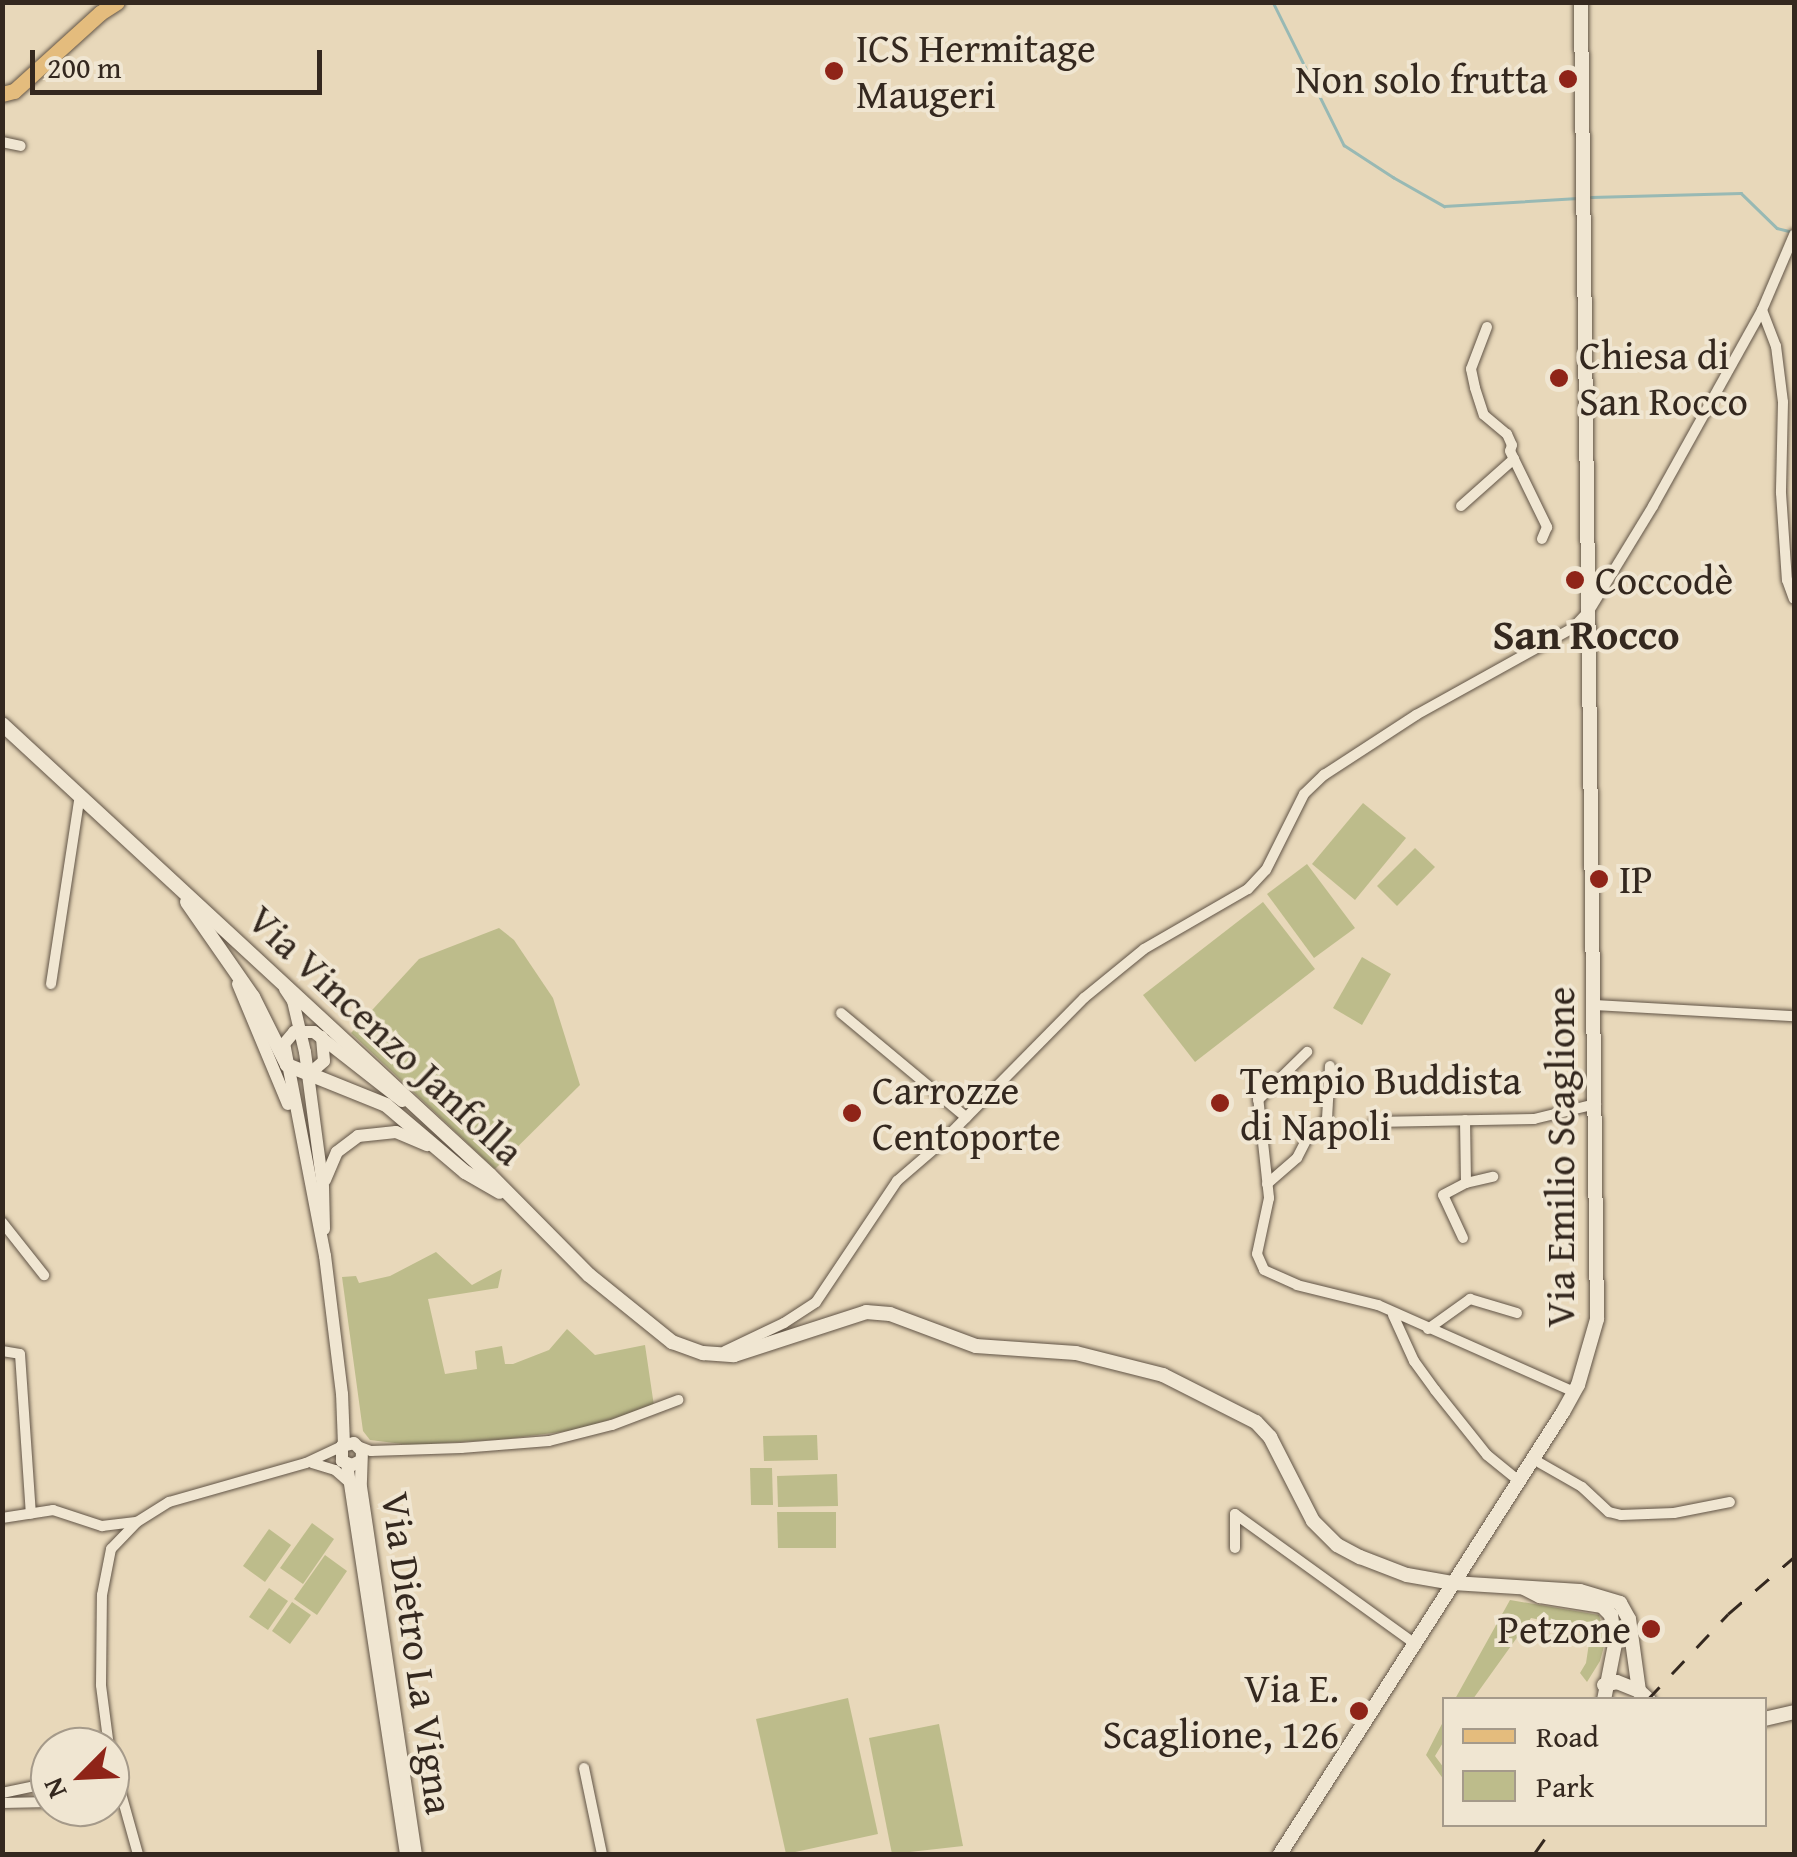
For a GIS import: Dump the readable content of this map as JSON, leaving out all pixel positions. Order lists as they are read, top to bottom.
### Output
{
  "streets": {
    "main road": ["Via Vincenzo Janfolla", "Via Emilio Scaglione"],
    "street": ["Via Dietro La Vigna"]
  },
  "districts": ["San Rocco"],
  "places": [
    "ICS Hermitage Maugeri",
    "Non solo frutta",
    "Chiesa di San Rocco",
    "Coccodè",
    "IP",
    "Tempio Buddista di Napoli",
    "Carrozze Centoporte",
    "Petzone",
    "Via E. Scaglione, 126"
  ],
  "legend": ["Road", "Park"],
  "scale_bar": "200 m",
  "north": "bottom left"
}
